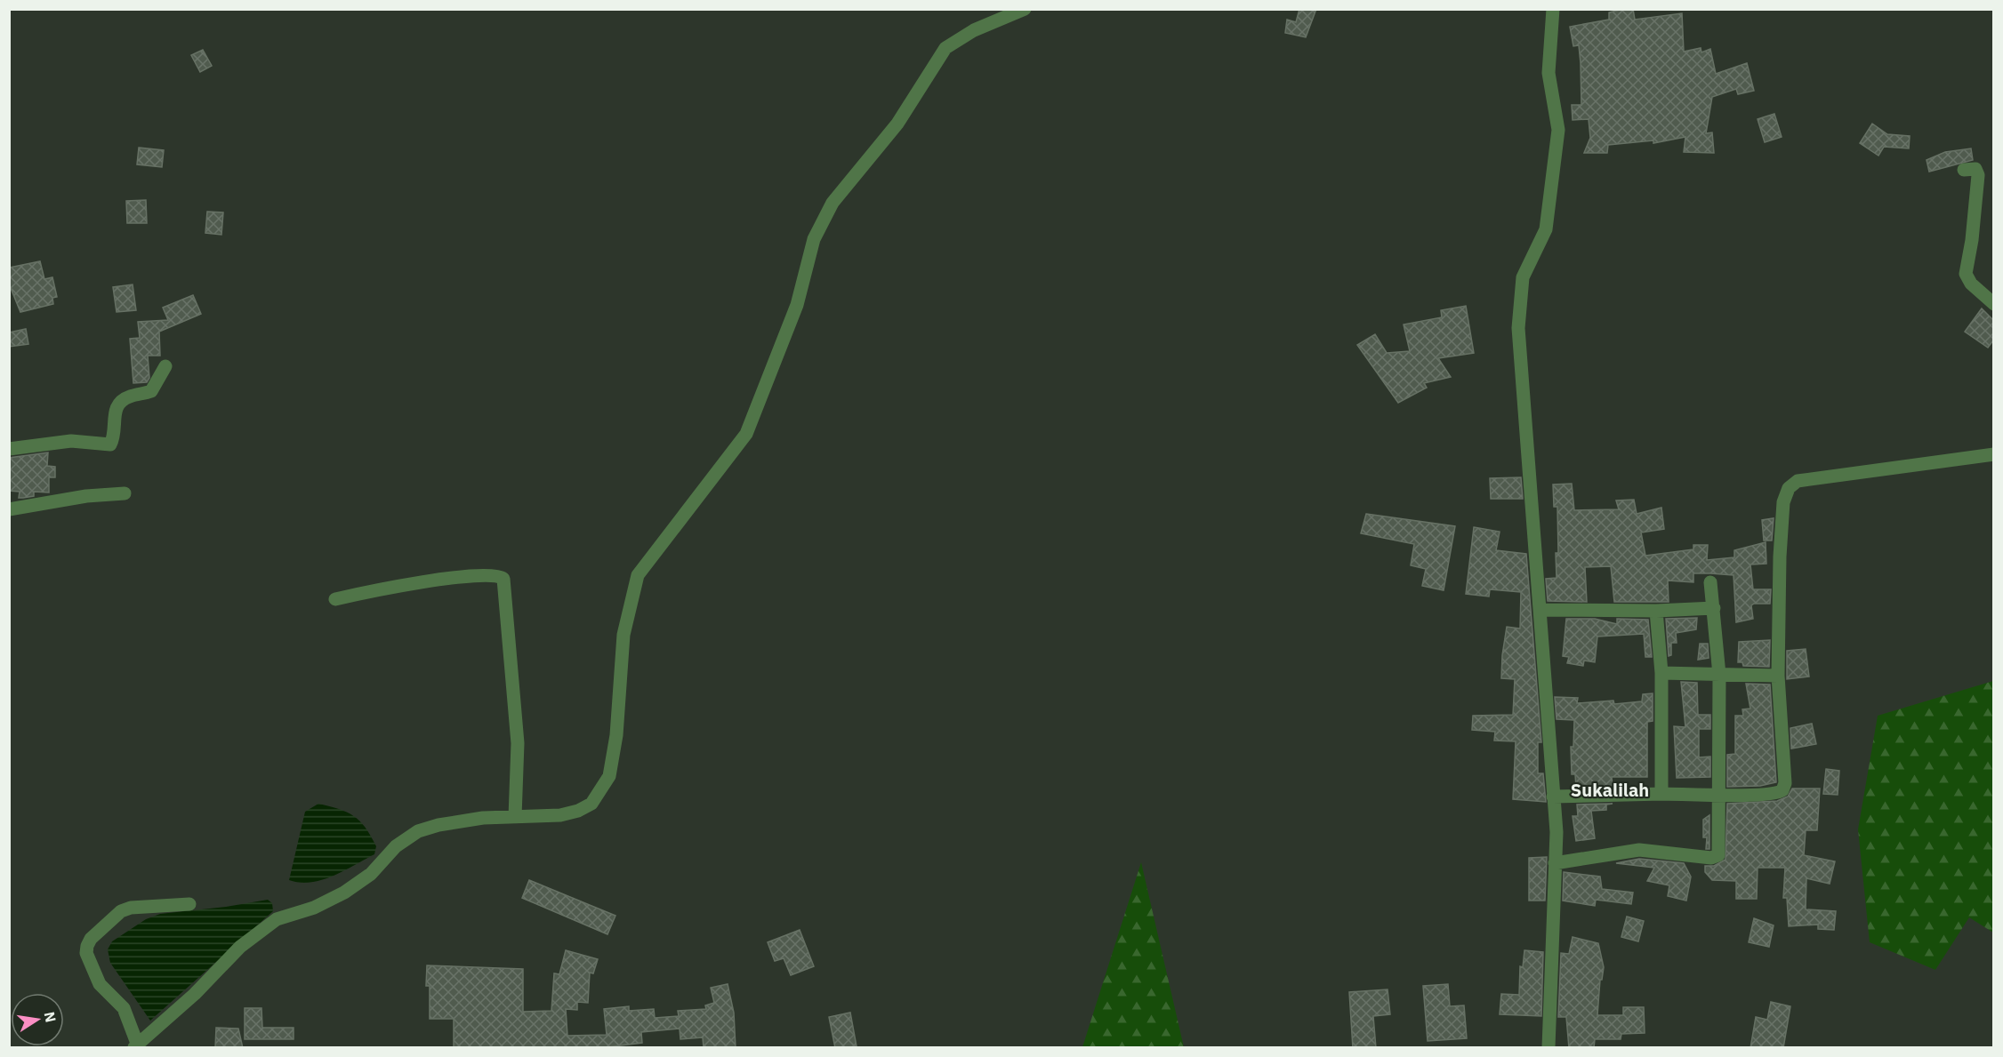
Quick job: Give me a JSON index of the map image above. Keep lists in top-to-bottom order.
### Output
{
  "districts": ["Sukalilah"],
  "north": "right"
}
